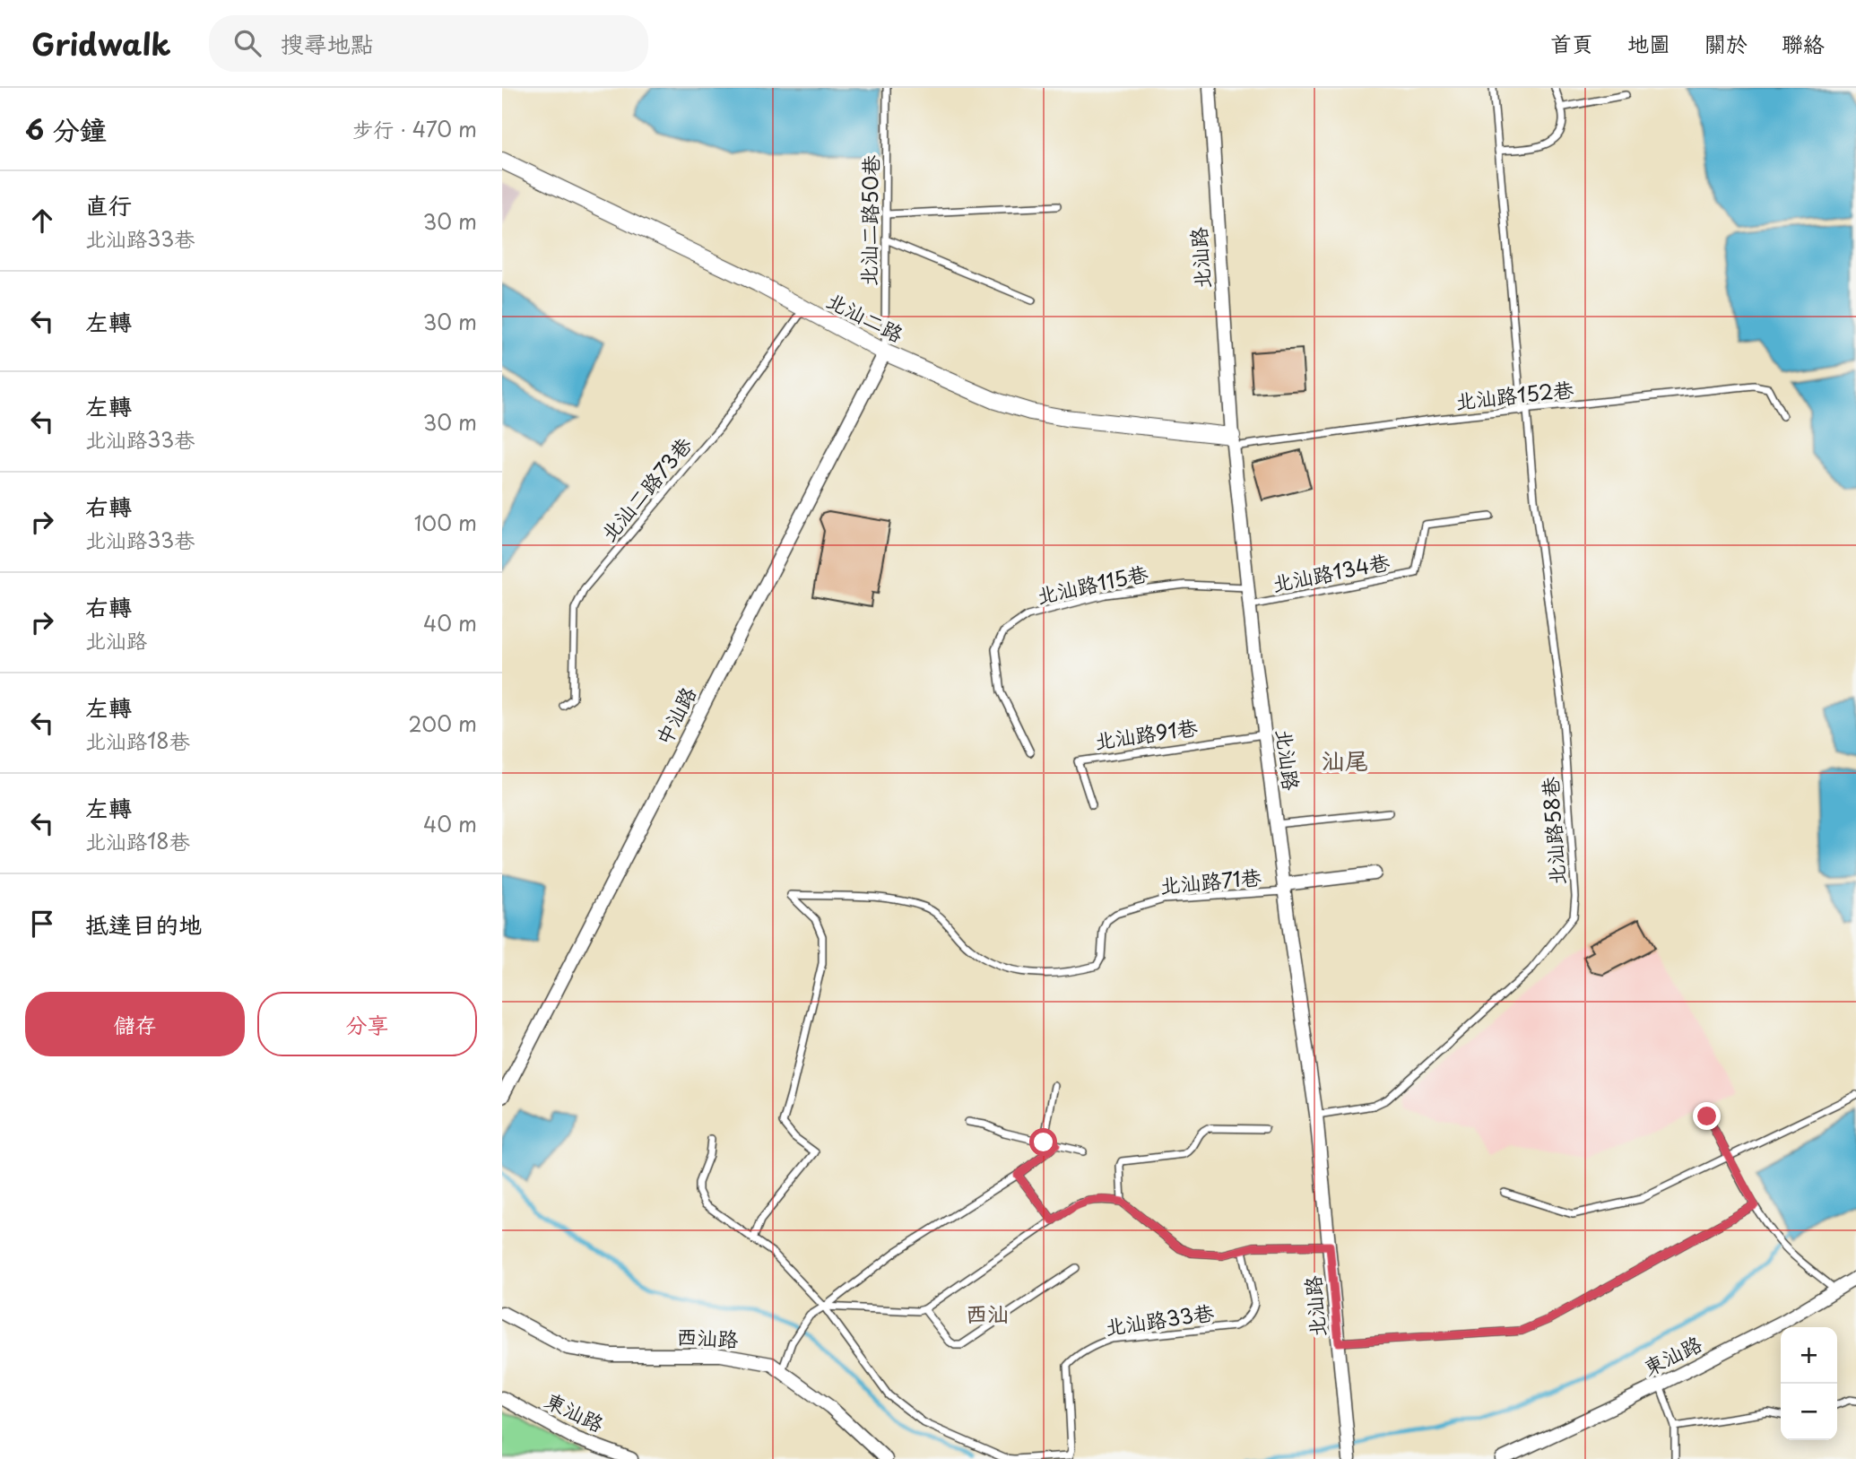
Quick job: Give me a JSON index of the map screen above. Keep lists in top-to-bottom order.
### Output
{
  "streets": {
    "street": [
      "北汕路",
      "北汕二路",
      "中汕路",
      "西汕路",
      "東汕路"
    ],
    "lane": [
      "北汕二路50巷",
      "北汕路152巷",
      "北汕二路73巷",
      "北汕路134巷",
      "北汕路115巷",
      "北汕路91巷",
      "北汕路58巷",
      "北汕路71巷",
      "北汕路33巷"
    ]
  },
  "crossings": [
    ["北汕二路50巷", "北汕二路"],
    ["北汕二路50巷", "中汕路"],
    ["北汕路", "北汕二路"],
    ["北汕路", "北汕路152巷"],
    ["北汕路", "北汕路134巷"],
    ["北汕路", "北汕路115巷"],
    ["北汕路", "北汕路91巷"],
    ["北汕路", "北汕路58巷"],
    ["北汕路", "北汕路71巷"],
    ["北汕二路", "北汕路152巷"],
    ["北汕二路", "北汕二路73巷"],
    ["北汕二路", "中汕路"],
    ["北汕路152巷", "北汕路58巷"],
    ["北汕路71巷", "北汕路33巷"]
  ],
  "districts": ["汕尾", "西汕"],
  "page": {
    "header": "Gridwalk",
    "search": "搜尋地點",
    "nav": [
      "首頁",
      "地圖",
      "關於",
      "聯絡"
    ],
    "heading": ["6 分鐘", "步行 · 470 m"],
    "list": [
      ["直行", "北汕路33巷", "30 m"],
      ["左轉", "30 m"],
      ["左轉", "北汕路33巷", "30 m"],
      ["右轉", "北汕路33巷", "100 m"],
      ["右轉", "北汕路", "40 m"],
      ["左轉", "北汕路18巷", "200 m"],
      ["左轉", "北汕路18巷", "40 m"],
      "抵達目的地"
    ],
    "buttons": ["儲存", "分享"],
    "map_buttons": ["+", "−"]
  }
}
